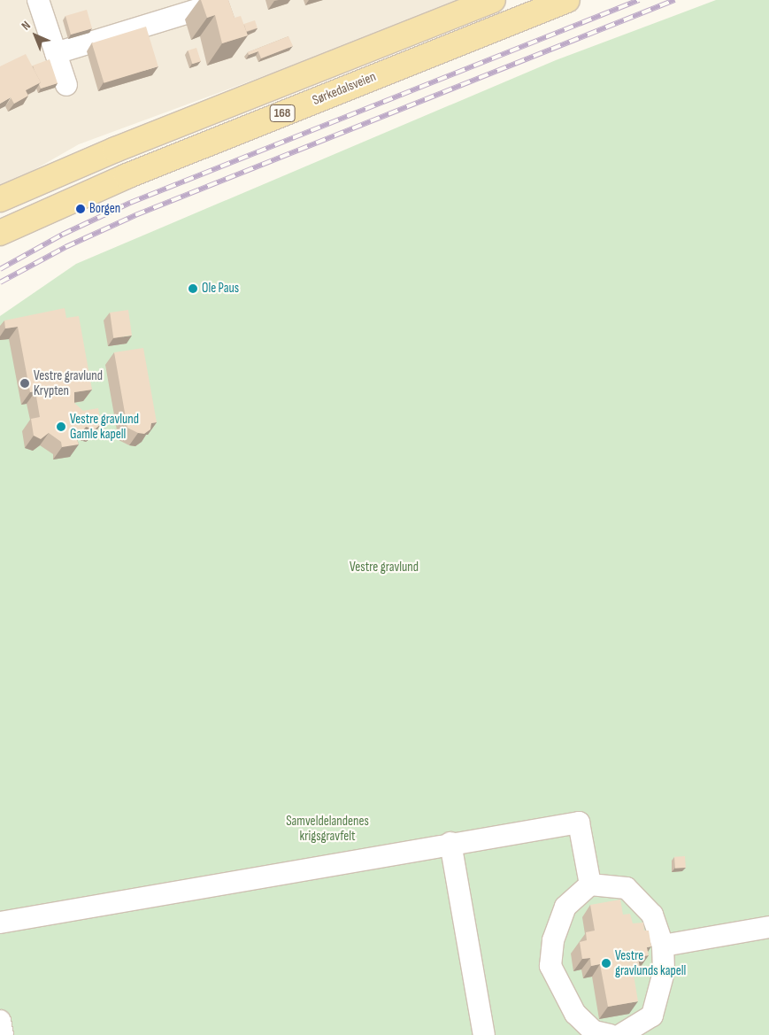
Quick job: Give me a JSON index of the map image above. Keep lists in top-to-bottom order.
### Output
{
  "streets": {
    "main road": ["Sørkedalsveien", "168"]
  },
  "parks": ["Vestre gravlund", "Samveldelandenes krigsgravfelt"],
  "places": [
    "Borgen",
    "Ole Paus",
    "Vestre gravlund Krypten",
    "Vestre gravlund Gamle kapell",
    "Vestre gravlunds kapell"
  ],
  "north": "top left"
}
